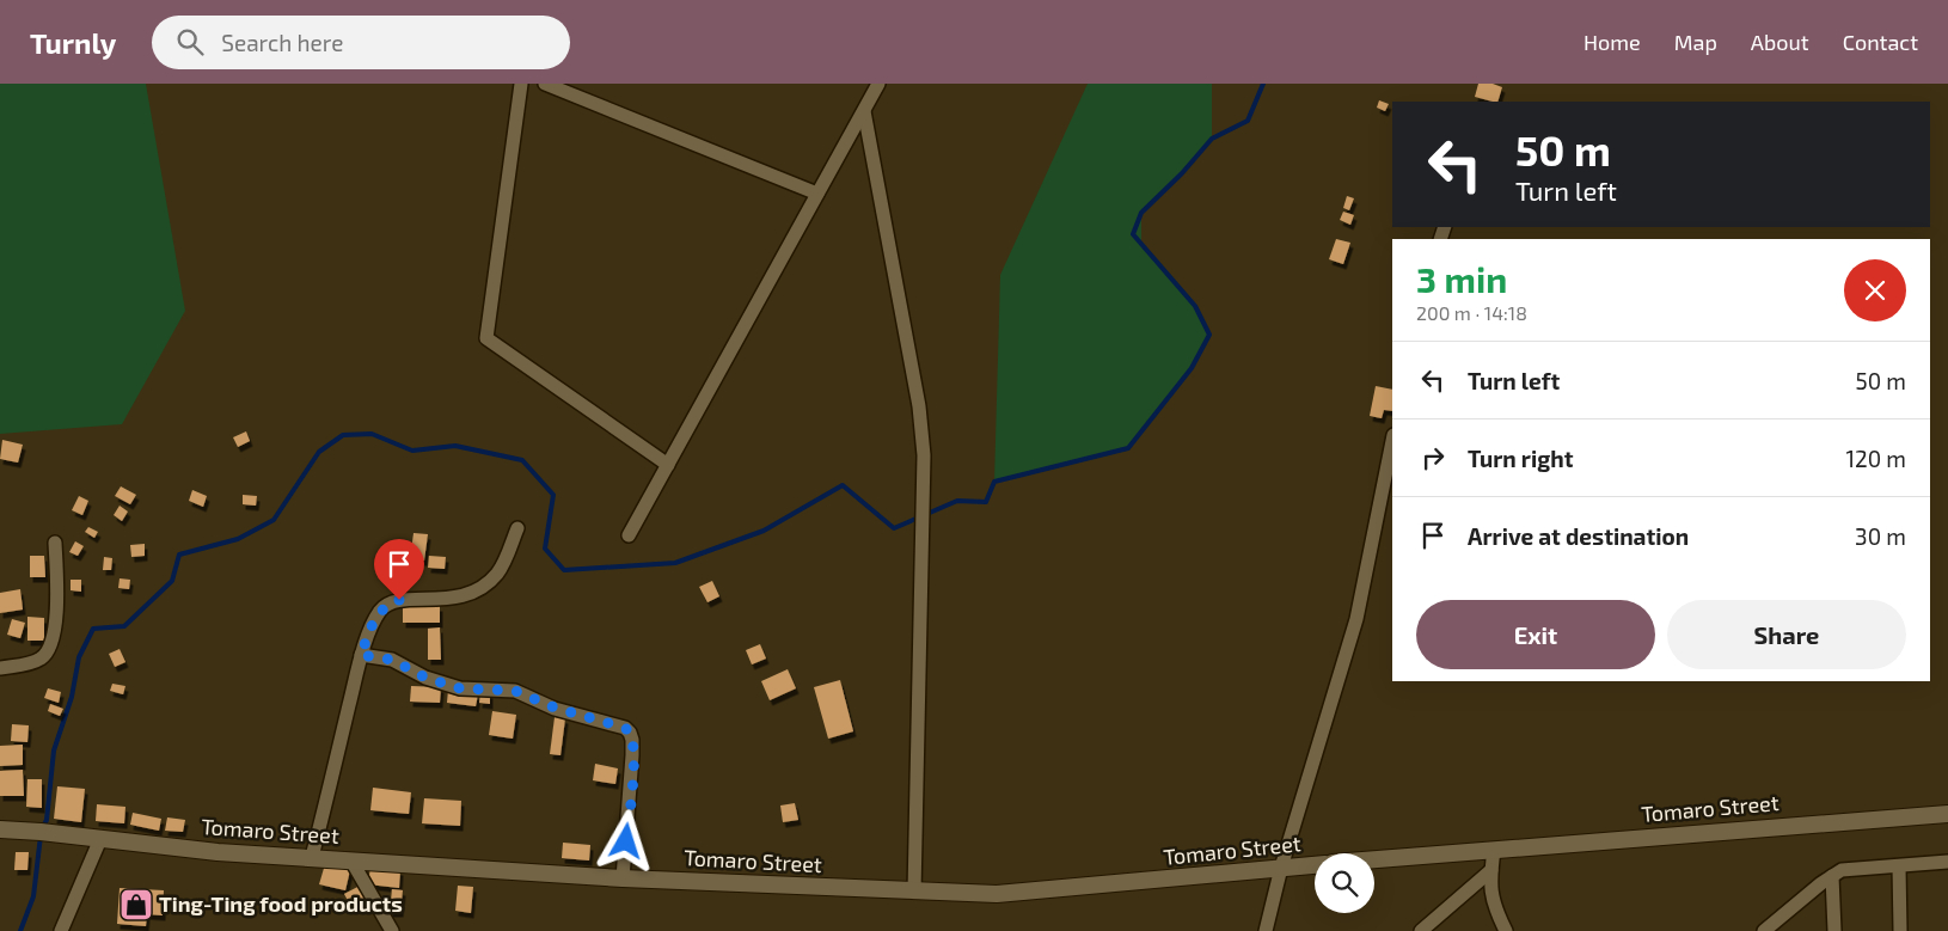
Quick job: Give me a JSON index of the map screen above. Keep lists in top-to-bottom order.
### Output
{
  "streets": {
    "street": ["Tomaro Street"]
  },
  "places": {
    "shop": ["Ting-Ting food products"]
  },
  "page": {
    "header": "Turnly",
    "search": "Search here",
    "nav": [
      "Home",
      "Map",
      "About",
      "Contact"
    ],
    "turn": ["50 m", "Turn left"],
    "heading": ["3 min", "200 m · 14:18"],
    "list": [
      {
        "name": "Turn left",
        "value": "50 m"
      },
      {
        "name": "Turn right",
        "value": "120 m"
      },
      {
        "name": "Arrive at destination",
        "value": "30 m"
      }
    ],
    "buttons": ["Exit", "Share"]
  }
}
